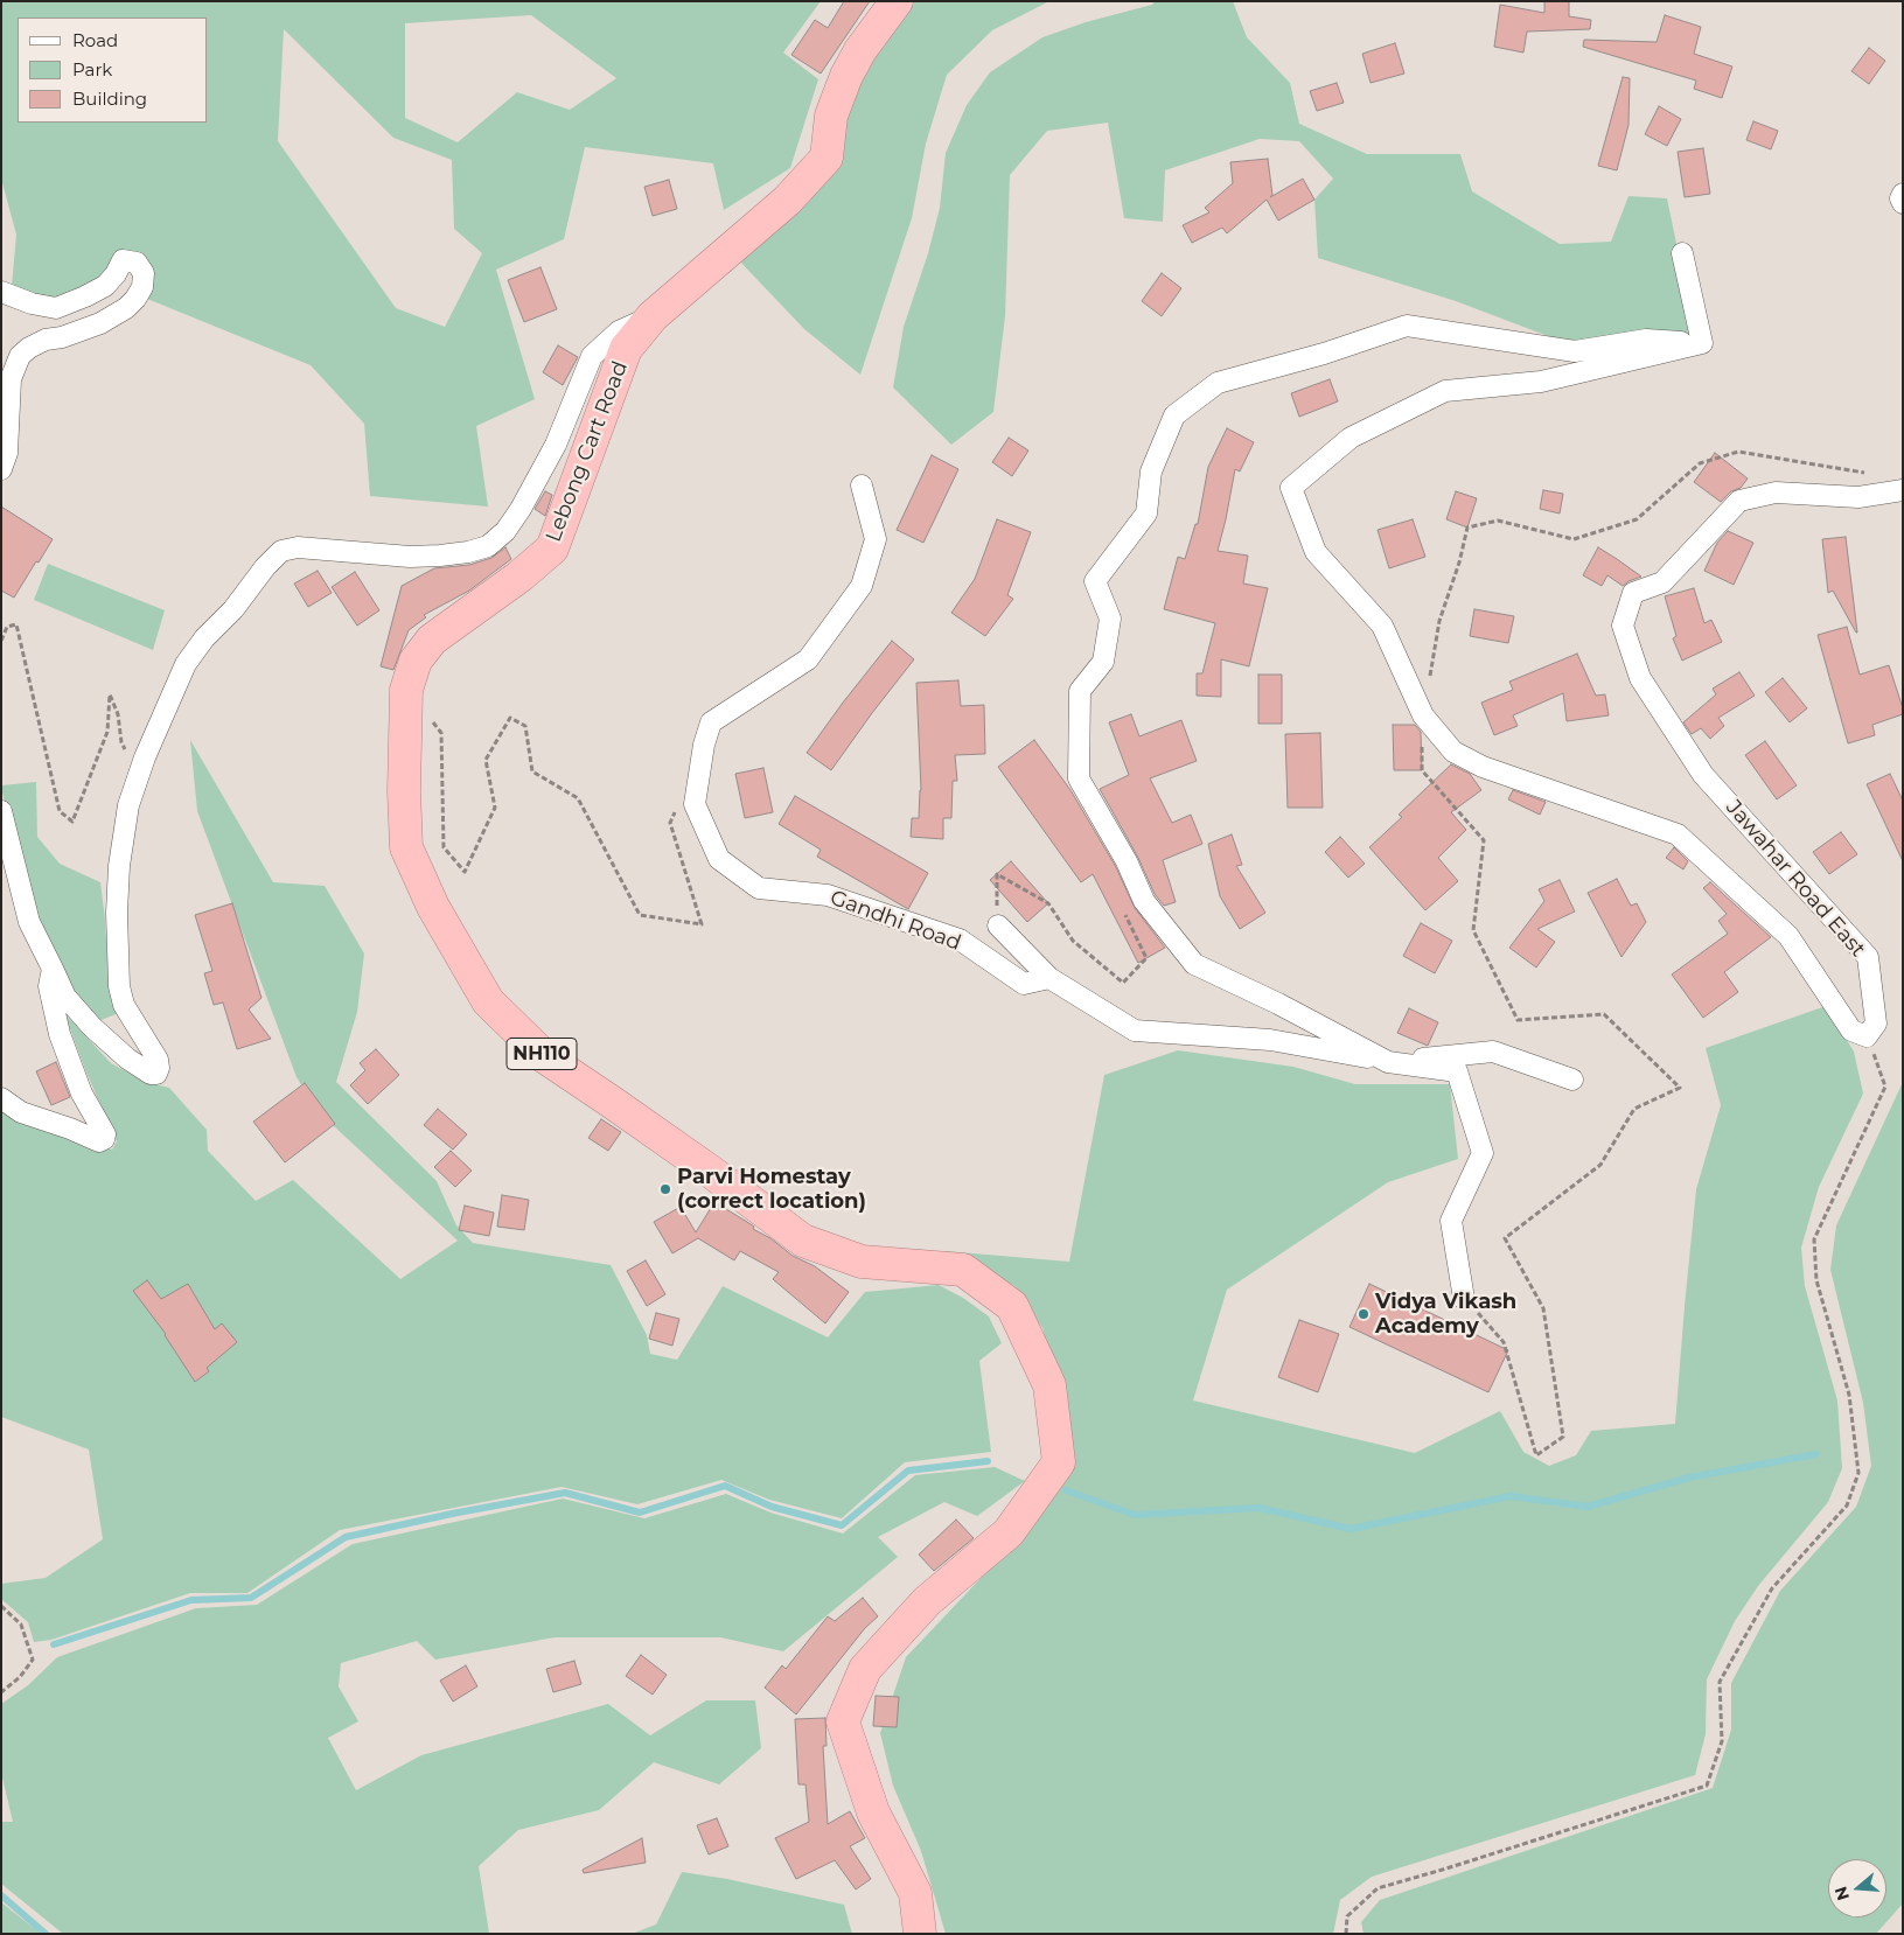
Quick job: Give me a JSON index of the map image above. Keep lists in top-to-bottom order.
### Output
{
  "streets": {
    "highway": ["Lebong Cart Road", "NH110"],
    "street": ["Jawahar Road East", "Gandhi Road"]
  },
  "places": ["Parvi Homestay (correct location)", "Vidya Vikash Academy"],
  "legend": ["Road", "Park", "Building"],
  "north": "left"
}
